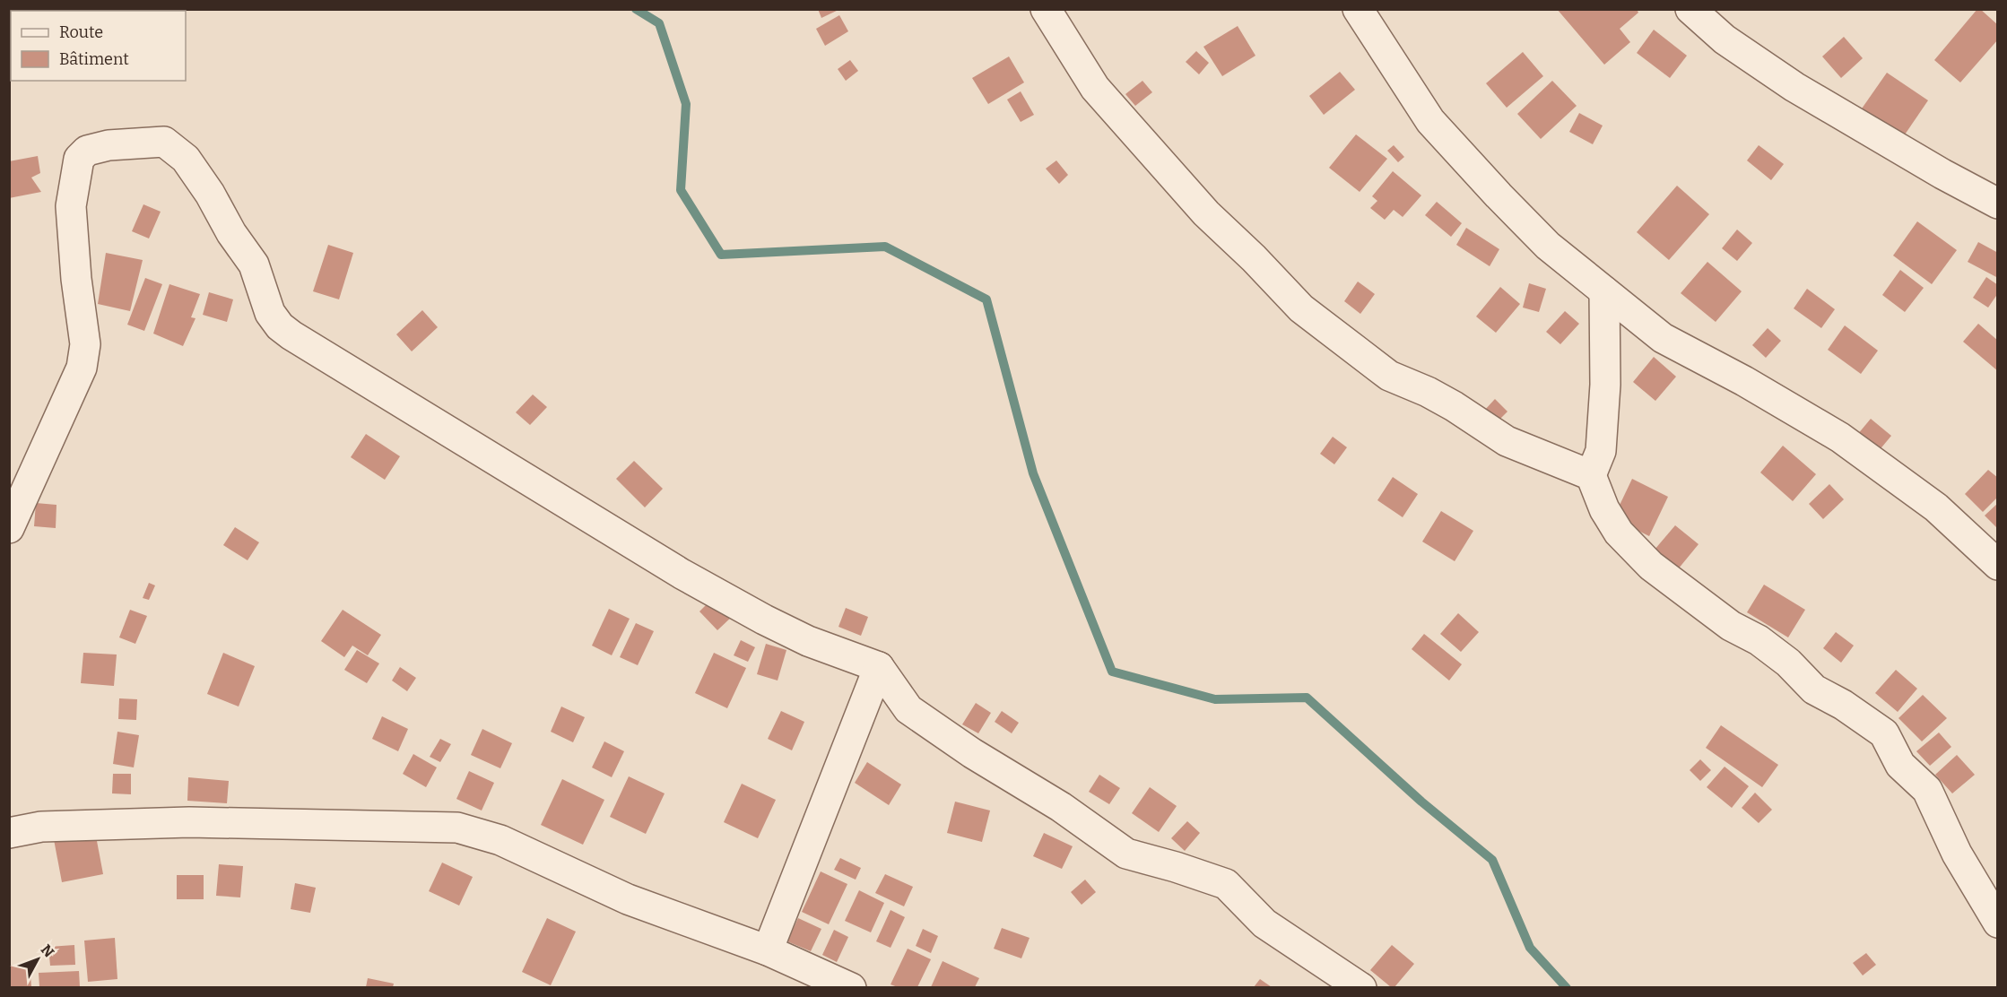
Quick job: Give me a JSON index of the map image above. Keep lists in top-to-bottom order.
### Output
{
  "legend": ["Route", "Bâtiment"],
  "north": "top right"
}
